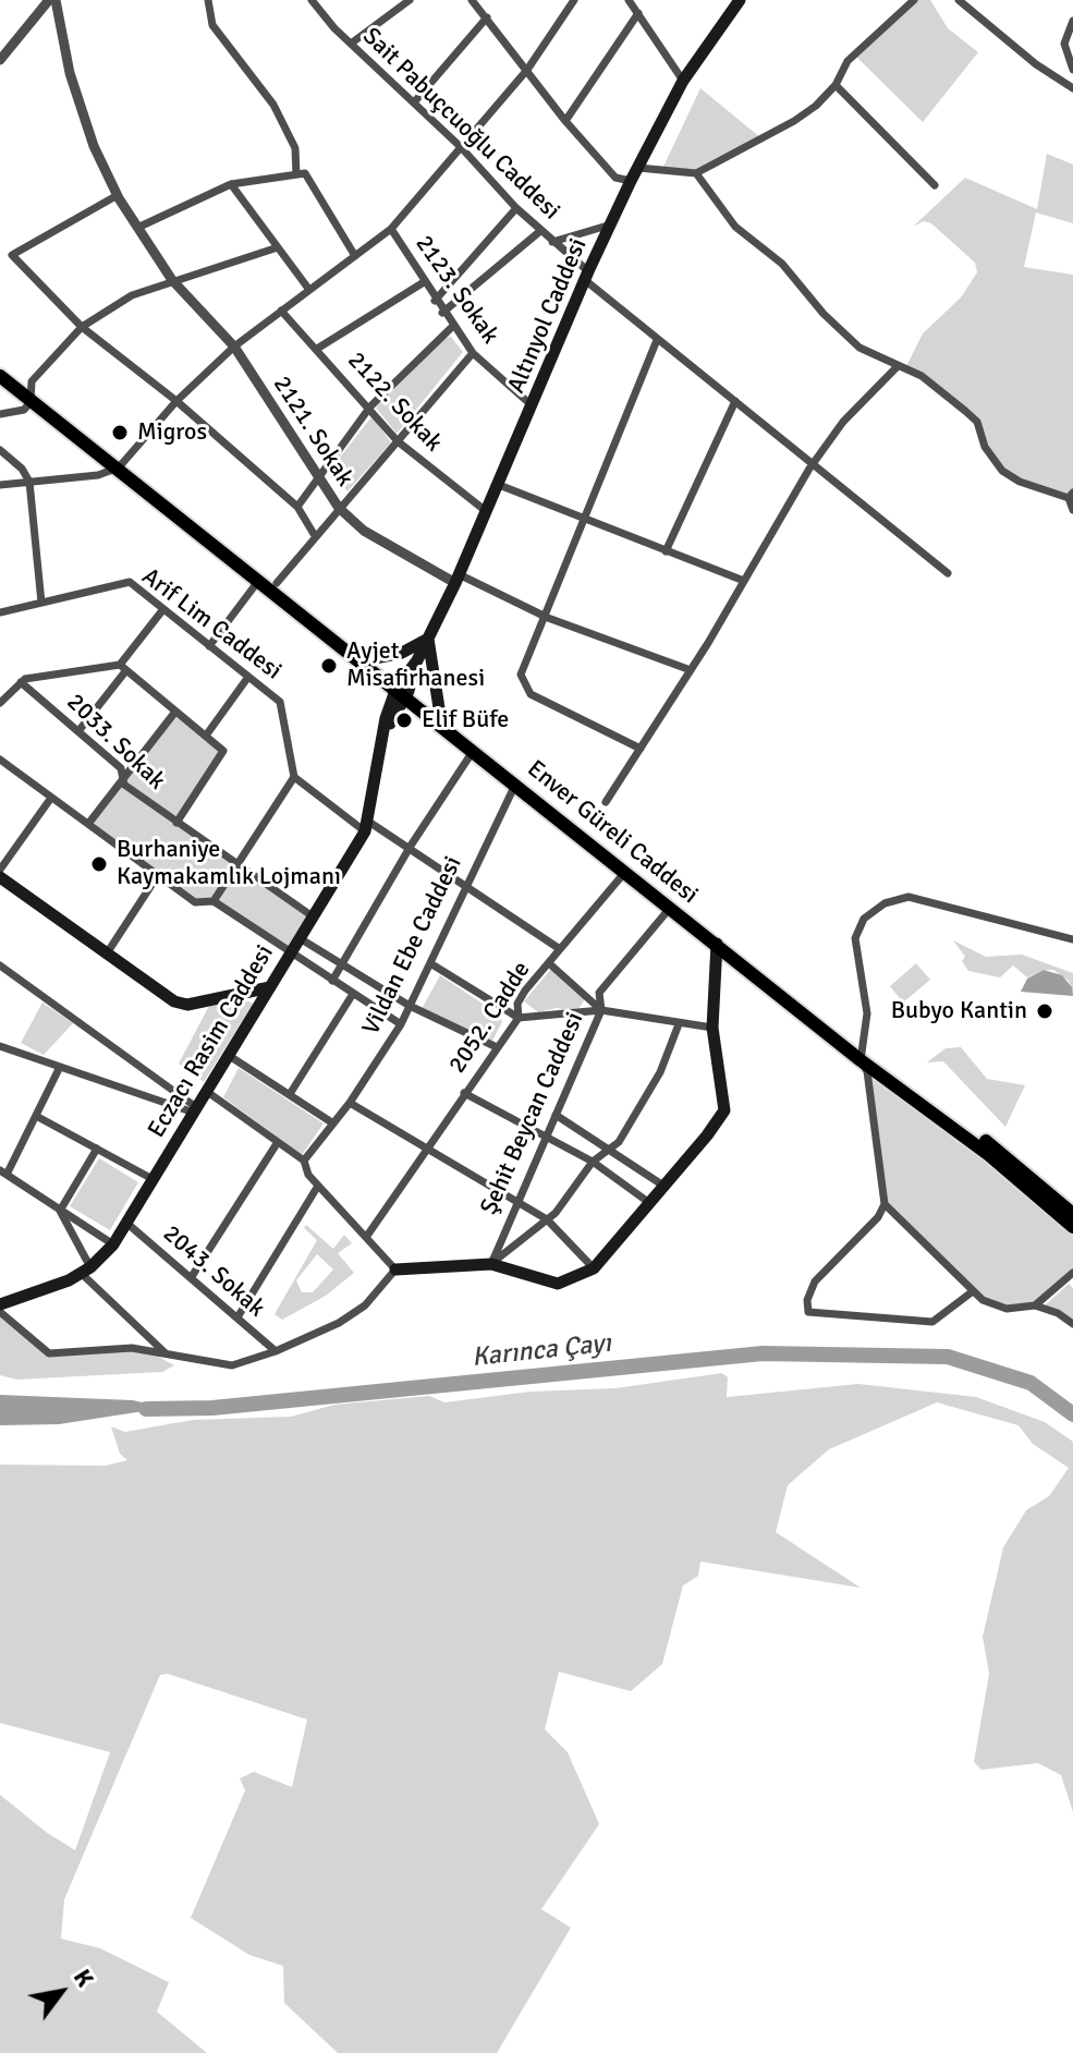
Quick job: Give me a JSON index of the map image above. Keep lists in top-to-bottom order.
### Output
{
  "streets": {
    "main road": ["Altınyol Caddesi", "Enver Güreli Caddesi", "Eczacı Rasim Caddesi"],
    "street": [
      "Sait Pabuçcuoğlu Caddesi",
      "2123. Sokak",
      "2122. Sokak",
      "2121. Sokak",
      "Arif Lim Caddesi",
      "2033. Sokak",
      "Vildan Ebe Caddesi",
      "2052. Cadde",
      "Şehit Beycan Caddesi",
      "2043. Sokak"
    ]
  },
  "crossings": [
    ["Sait Pabuçcuoğlu Caddesi", "Altınyol Caddesi"],
    ["2123. Sokak", "Altınyol Caddesi"],
    ["Altınyol Caddesi", "2122. Sokak"],
    ["Altınyol Caddesi", "2121. Sokak"],
    ["Altınyol Caddesi", "Enver Güreli Caddesi"],
    ["Altınyol Caddesi", "Eczacı Rasim Caddesi"],
    ["2033. Sokak", "Eczacı Rasim Caddesi"],
    ["Enver Güreli Caddesi", "Vildan Ebe Caddesi"],
    ["Enver Güreli Caddesi", "2052. Cadde"],
    ["Enver Güreli Caddesi", "Eczacı Rasim Caddesi"],
    ["Enver Güreli Caddesi", "Şehit Beycan Caddesi"],
    ["Eczacı Rasim Caddesi", "2043. Sokak"]
  ],
  "water": ["Karınca Çayı"],
  "places": [
    "Migros",
    "Ayjet Misafirhanesi",
    "Elif Büfe",
    "Burhaniye Kaymakamlık Lojmanı",
    "Bubyo Kantin"
  ],
  "north": "top right"
}
